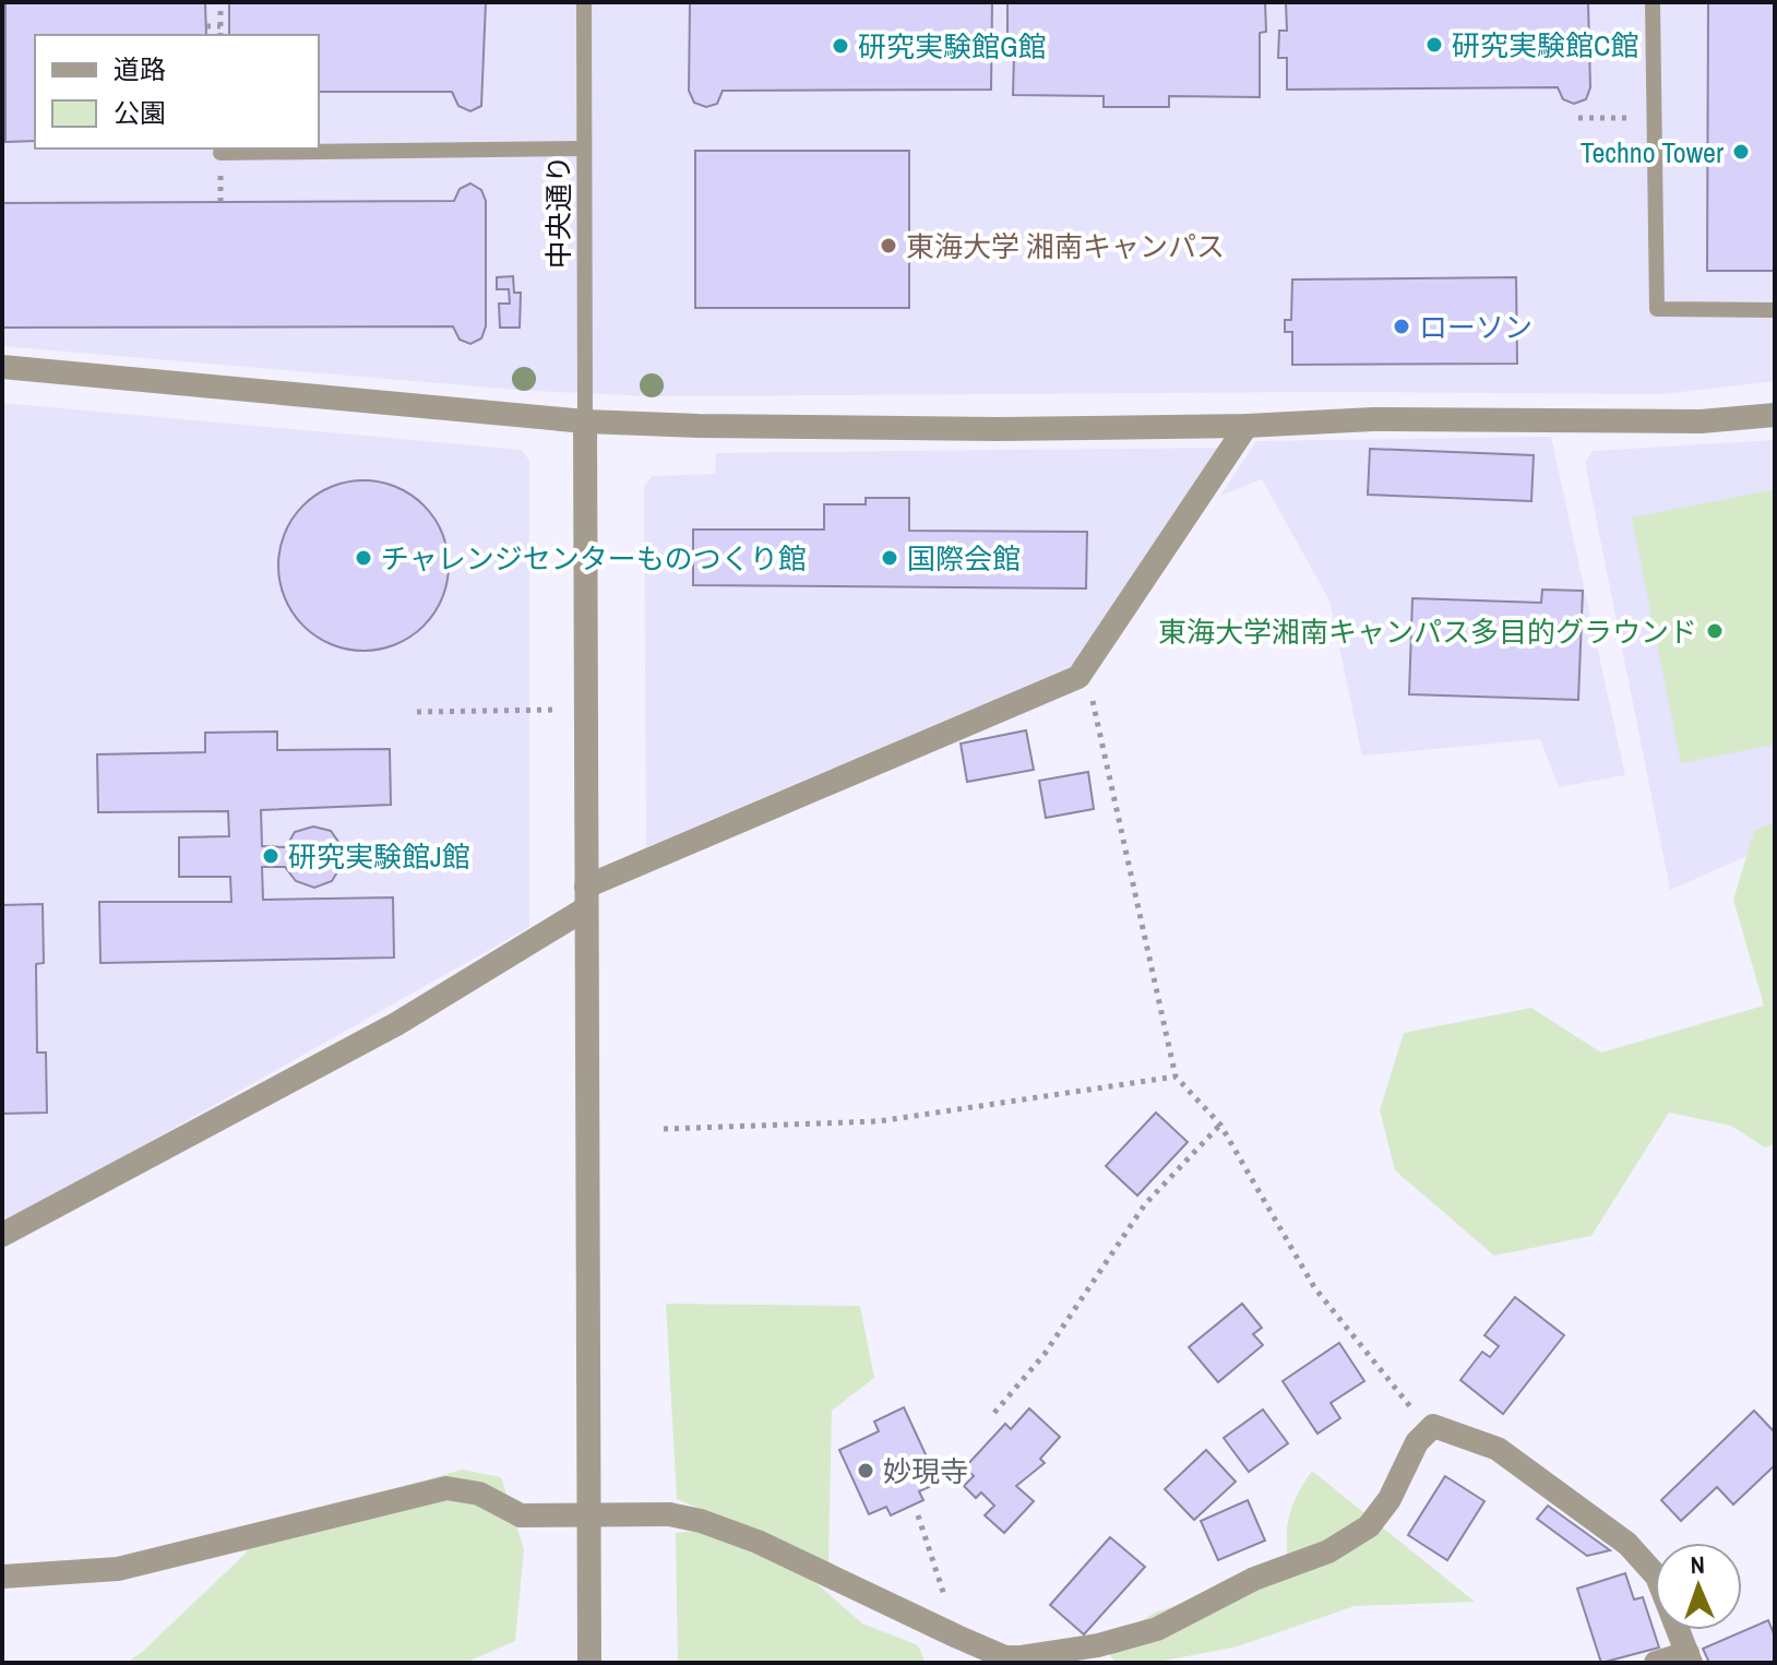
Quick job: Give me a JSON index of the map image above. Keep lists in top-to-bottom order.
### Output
{
  "streets": {
    "lane": ["中央通り"]
  },
  "places": [
    "研究実験館C館",
    "研究実験館G館",
    "Techno Tower",
    "東海大学 湘南キャンパス",
    "ローソン",
    "チャレンジセンターものつくり館",
    "国際会館",
    "東海大学湘南キャンパス多目的グラウンド",
    "研究実験館J館",
    "妙現寺"
  ],
  "legend": ["道路", "公園"],
  "north": "top"
}
